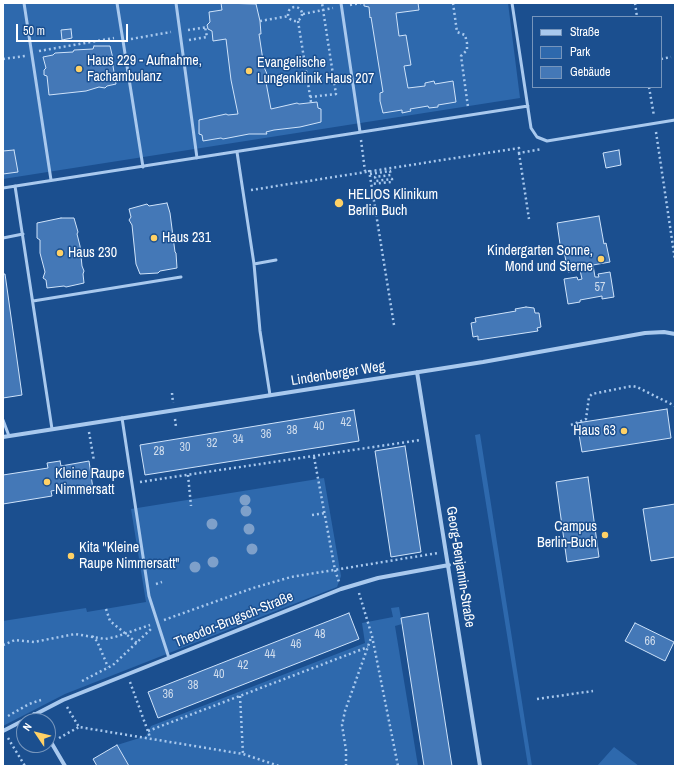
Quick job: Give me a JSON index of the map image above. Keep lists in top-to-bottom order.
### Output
{
  "streets": {
    "street": ["Lindenberger Weg", "Georg-Benjamin-Straße", "Theodor-Brugsch-Straße"]
  },
  "crossings": [
    ["Lindenberger Weg", "Georg-Benjamin-Straße"],
    ["Georg-Benjamin-Straße", "Theodor-Brugsch-Straße"]
  ],
  "places": [
    "Haus 229 - Aufnahme, Fachambulanz",
    "Evangelische Lungenklinik Haus 207",
    "HELIOS Klinikum Berlin Buch",
    "Haus 231",
    "Haus 230",
    "Kindergarten Sonne, Mond und Sterne",
    "Haus 63",
    "Kleine Raupe Nimmersatt",
    "Campus Berlin-Buch",
    "Kita \"Kleine Raupe Nimmersatt\""
  ],
  "house_numbers": [
    "57",
    "42",
    "40",
    "38",
    "36",
    "34",
    "32",
    "30",
    "28",
    "48",
    "66",
    "46",
    "44",
    "42",
    "40",
    "38",
    "36"
  ],
  "legend": ["Straße", "Park", "Gebäude"],
  "scale_bar": "50 m",
  "north": "top left"
}
